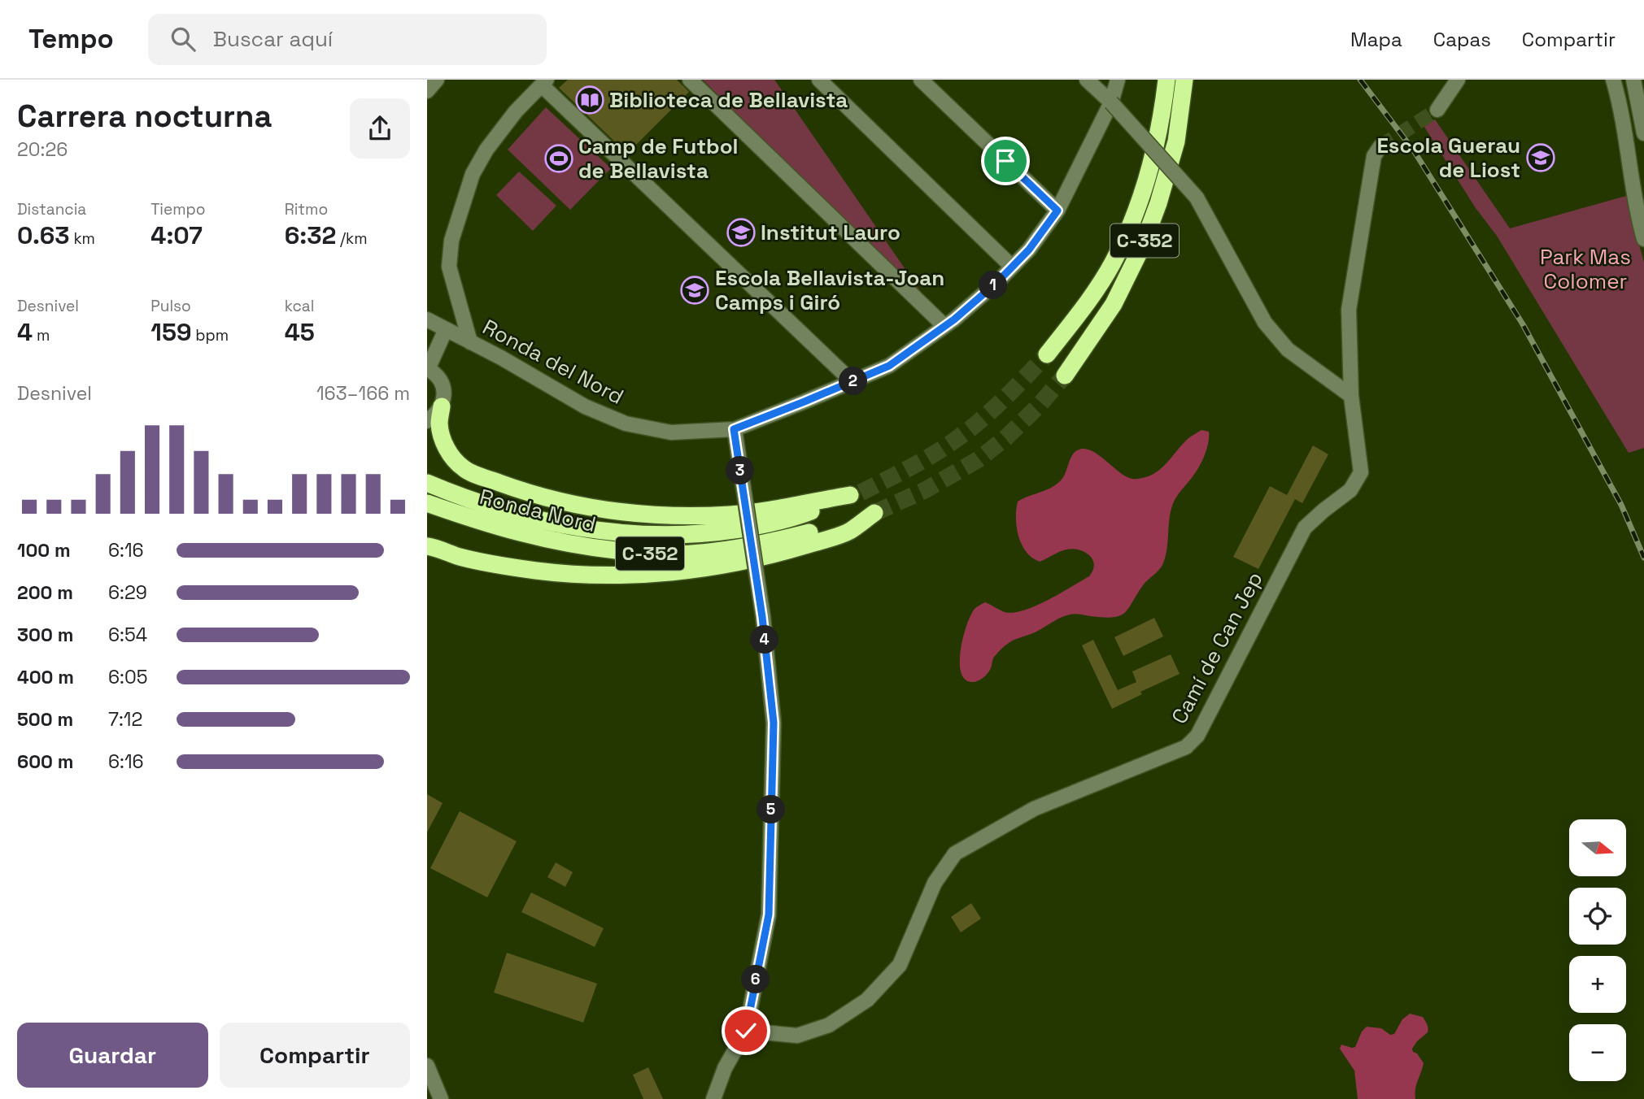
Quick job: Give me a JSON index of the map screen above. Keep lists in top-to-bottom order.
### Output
{
  "streets": {
    "highway": ["C-352", "Ronda Nord"],
    "street": ["Ronda del Nord", "Camí de Can Jep"]
  },
  "parks": ["Park Mas Colomer"],
  "places": {
    "library": ["Biblioteca de Bellavista"],
    "school or university": ["Escola Guerau de Liost", "Institut Lauro", "Escola Bellavista-Joan Camps i Giró"],
    "sports": ["Camp de Futbol de Bellavista"]
  },
  "north": "right",
  "page": {
    "header": "Tempo",
    "search": "Buscar aquí",
    "nav": ["Mapa", "Capas", "Compartir"],
    "heading": ["Carrera nocturna", "20:26"],
    "stats": [
      ["Distancia", "0.63 km"],
      ["Tiempo", "4:07"],
      ["Ritmo", "6:32 /km"],
      ["Desnivel", "4 m"],
      ["Pulso", "159 bpm"],
      ["kcal", "45"]
    ],
    "pins": [
      "1",
      "2",
      "3",
      "4",
      "5",
      "6"
    ],
    "chart": ["Desnivel", "163–166 m"],
    "list": [
      {
        "name": "100 m",
        "note": "6:16"
      },
      {
        "name": "200 m",
        "note": "6:29"
      },
      {
        "name": "300 m",
        "note": "6:54"
      },
      {
        "name": "400 m",
        "note": "6:05"
      },
      {
        "name": "500 m",
        "note": "7:12"
      },
      {
        "name": "600 m",
        "note": "6:16"
      }
    ],
    "map_buttons": ["+", "−"],
    "buttons": ["Guardar", "Compartir"]
  }
}
